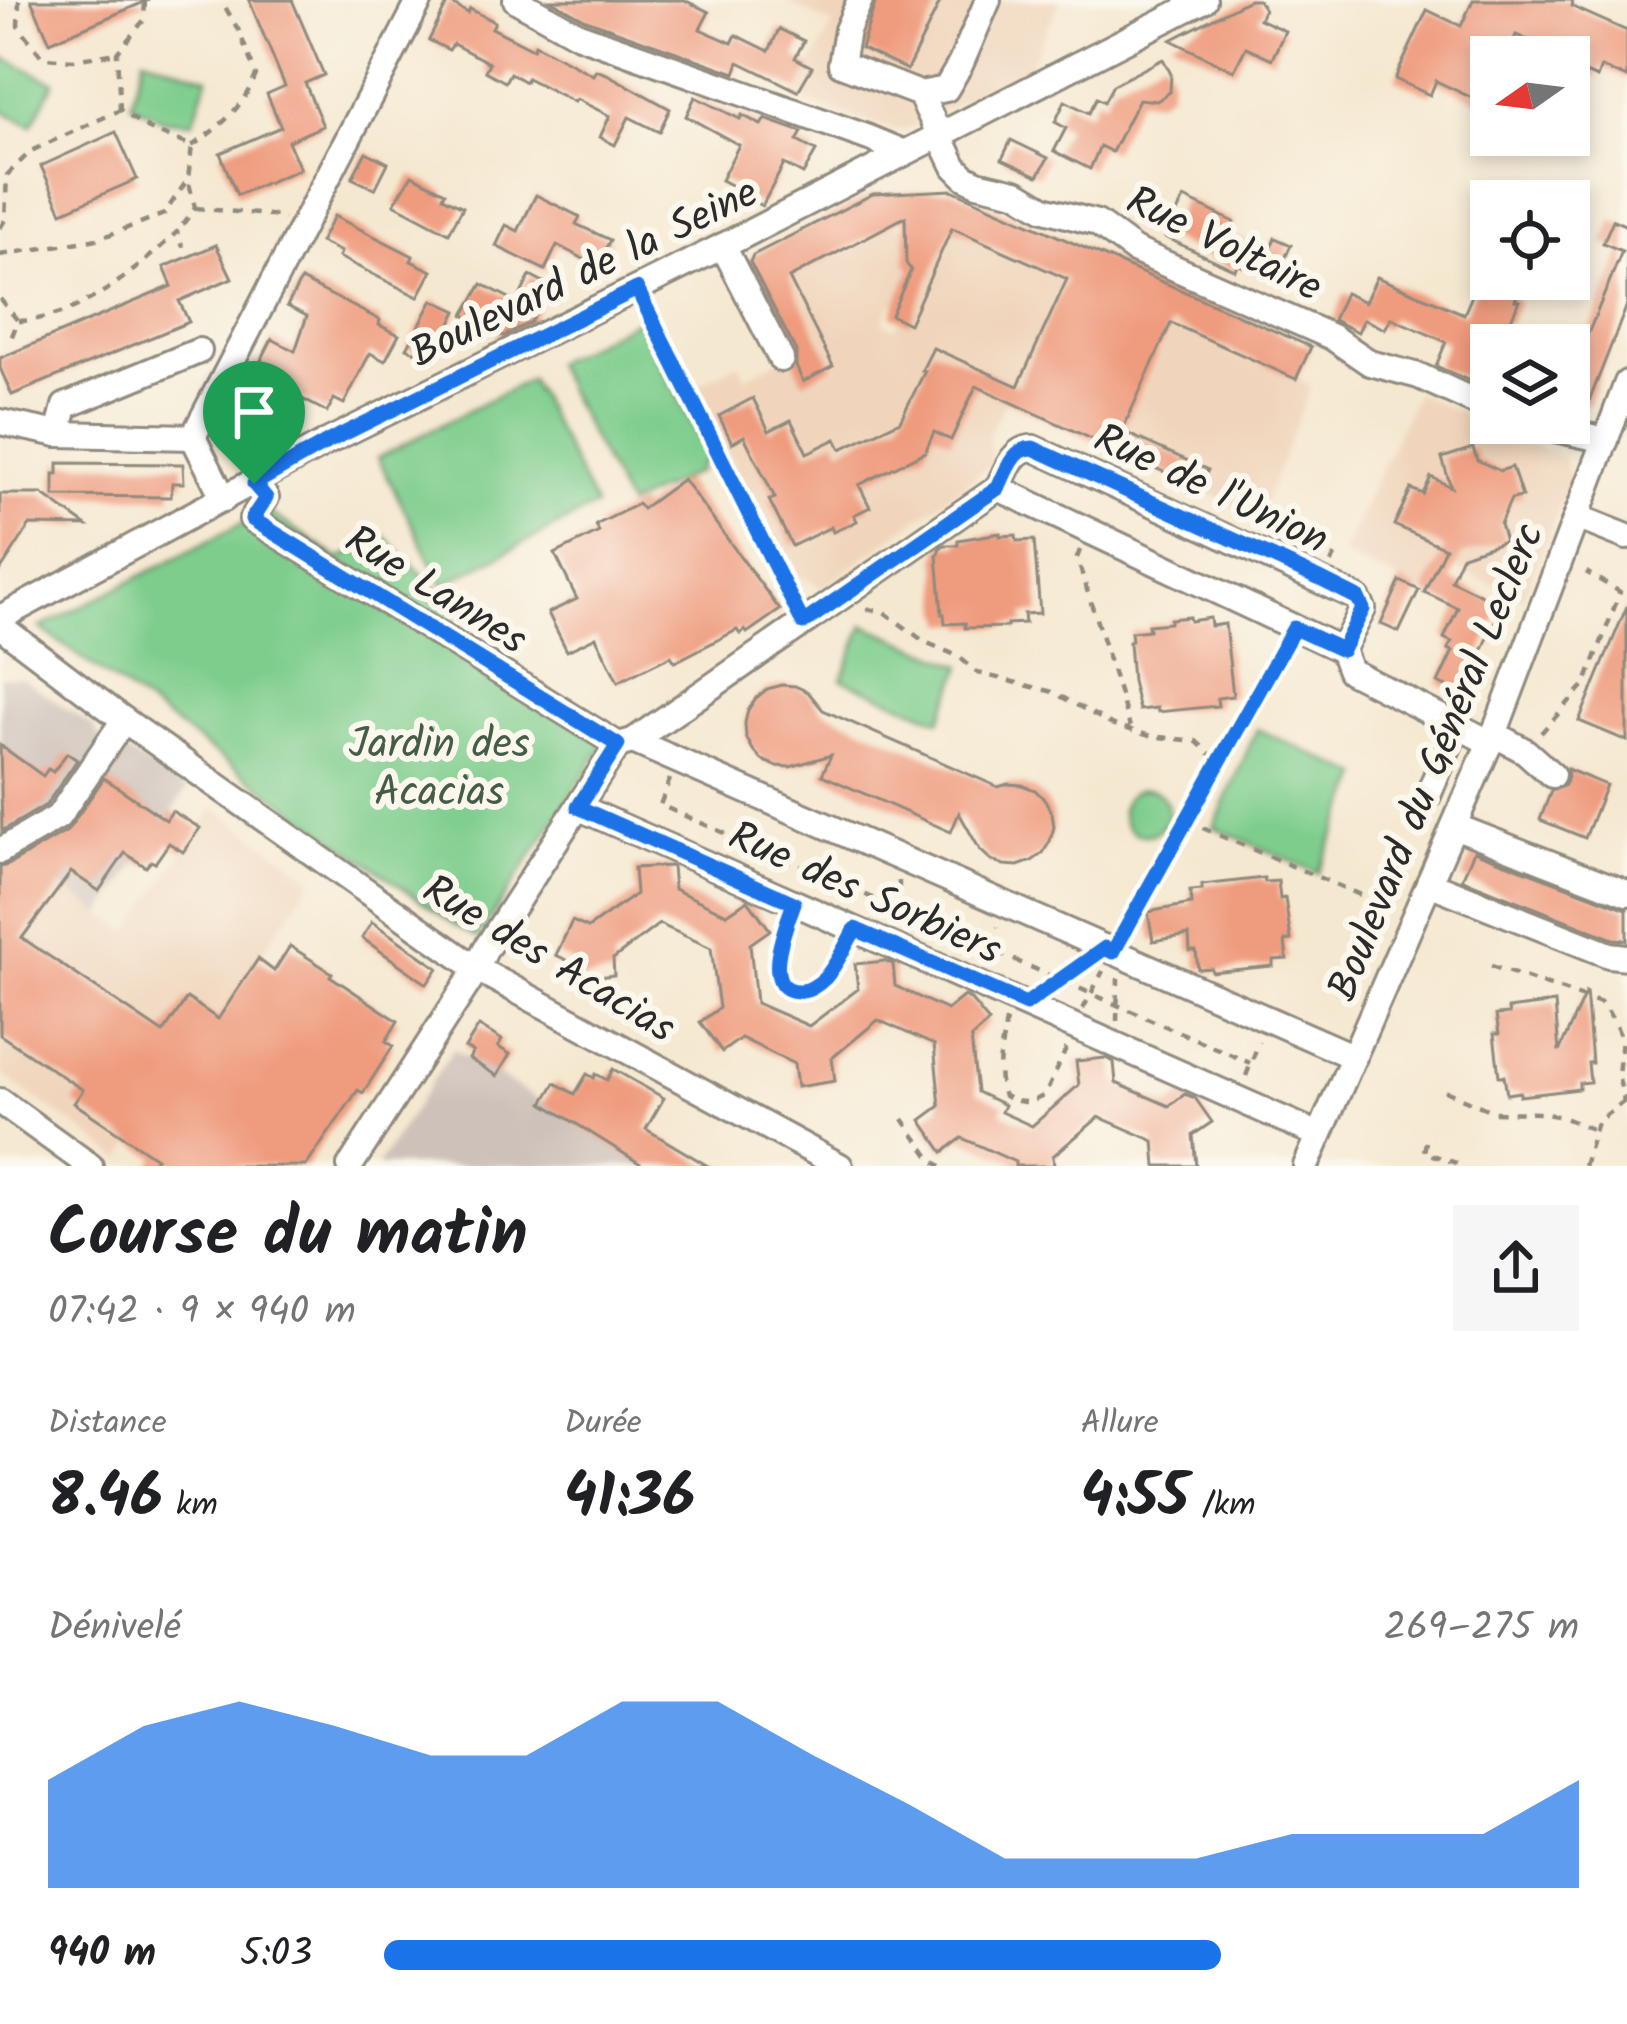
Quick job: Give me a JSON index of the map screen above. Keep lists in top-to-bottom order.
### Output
{
  "streets": {
    "street": [
      "Rue Voltaire",
      "Boulevard de la Seine",
      "Rue de l'Union",
      "Rue Lannes",
      "Boulevard du Général Leclerc",
      "Rue des Sorbiers",
      "Rue des Acacias"
    ]
  },
  "crossings": [
    ["Rue Voltaire", "Boulevard de la Seine"],
    ["Boulevard de la Seine", "Rue Lannes"],
    ["Boulevard de la Seine", "Rue des Acacias"],
    ["Rue de l'Union", "Rue Lannes"],
    ["Rue de l'Union", "Rue des Sorbiers"],
    ["Rue Lannes", "Rue des Sorbiers"],
    ["Boulevard du Général Leclerc", "Rue des Sorbiers"]
  ],
  "parks": ["Jardin des Acacias"],
  "north": "left",
  "page": {
    "heading": ["Course du matin", "07:42 · 9 × 940 m"],
    "stats": [
      ["Distance", "8.46 km"],
      ["Durée", "41:36"],
      ["Allure", "4:55 /km"]
    ],
    "chart": ["Dénivelé", "269–275 m"],
    "list": [
      {
        "name": "940 m",
        "note": "5:03"
      }
    ]
  }
}
